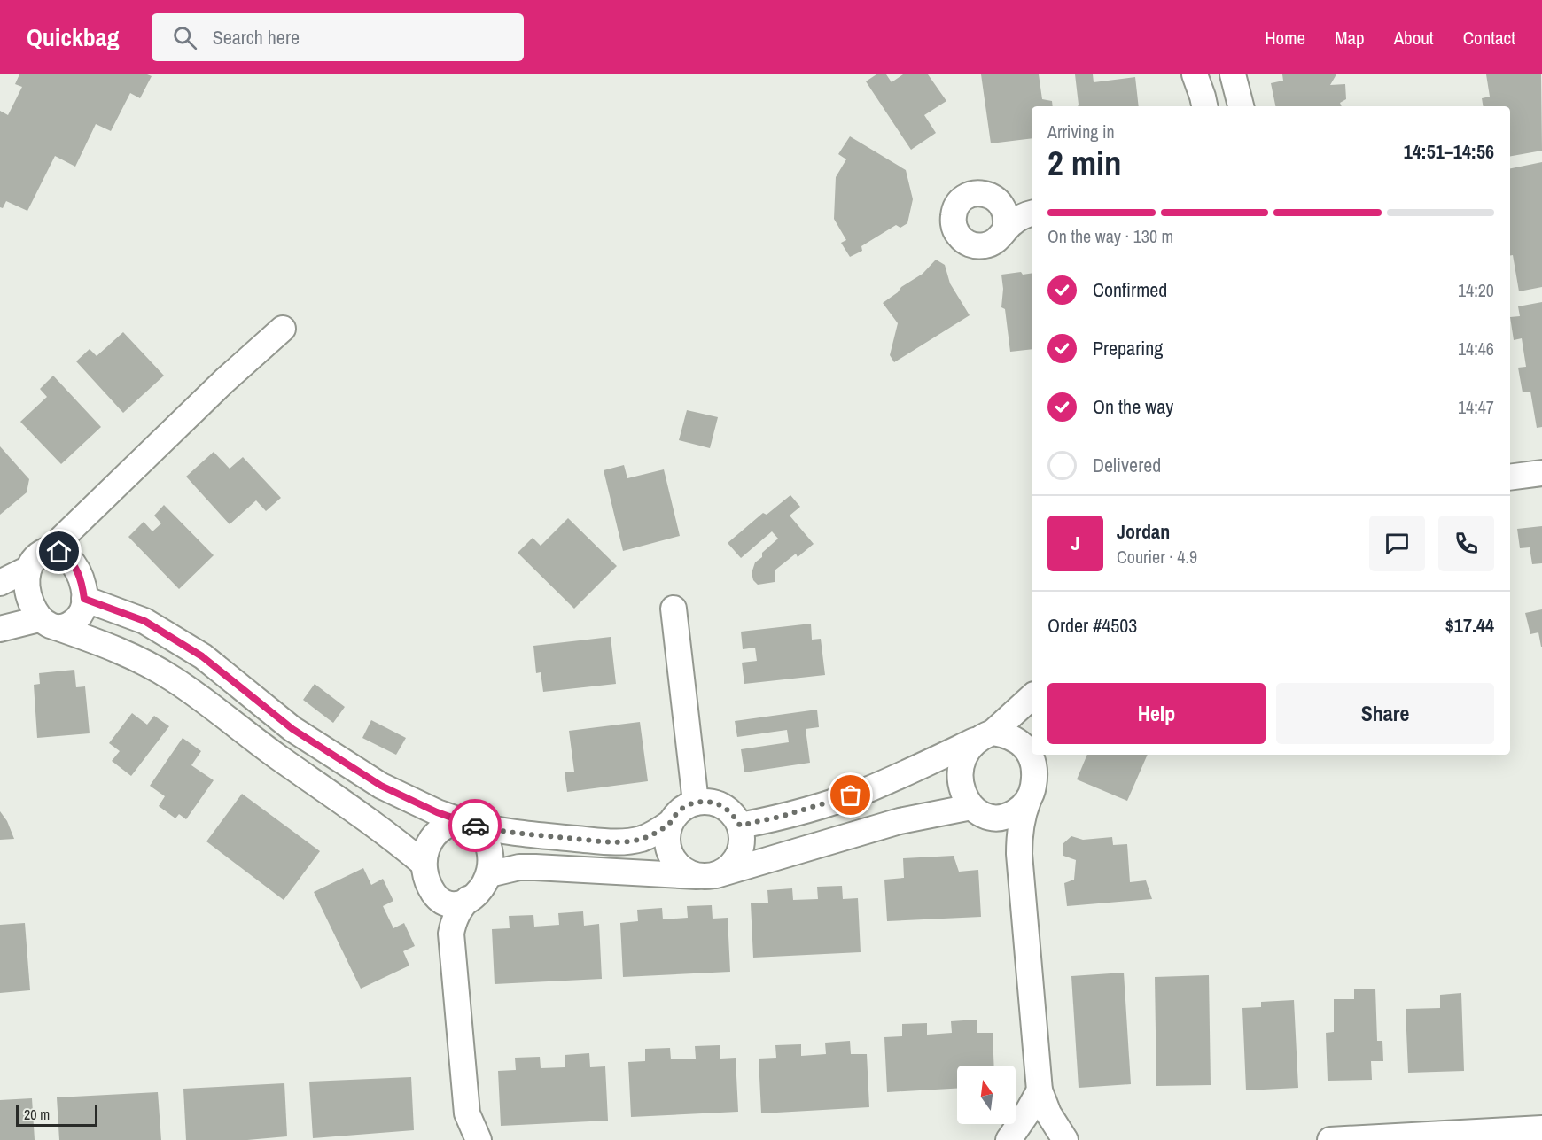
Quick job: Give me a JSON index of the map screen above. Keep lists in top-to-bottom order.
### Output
{
  "scale_bar": "20 m",
  "north": "top",
  "page": {
    "header": "Quickbag",
    "search": "Search here",
    "nav": [
      "Home",
      "Map",
      "About",
      "Contact"
    ],
    "heading": ["2 min", "Arriving in", "14:51–14:56"],
    "panel": [
      "Jordan",
      "Courier · 4.9",
      "Order #4503",
      "$17.44"
    ],
    "bar": "On the way · 130 m",
    "list": [
      ["Confirmed", "14:20"],
      ["Preparing", "14:46"],
      ["On the way", "14:47"],
      "Delivered"
    ],
    "round": "J",
    "buttons": ["Help", "Share"],
    "scale": "20 m"
  }
}
